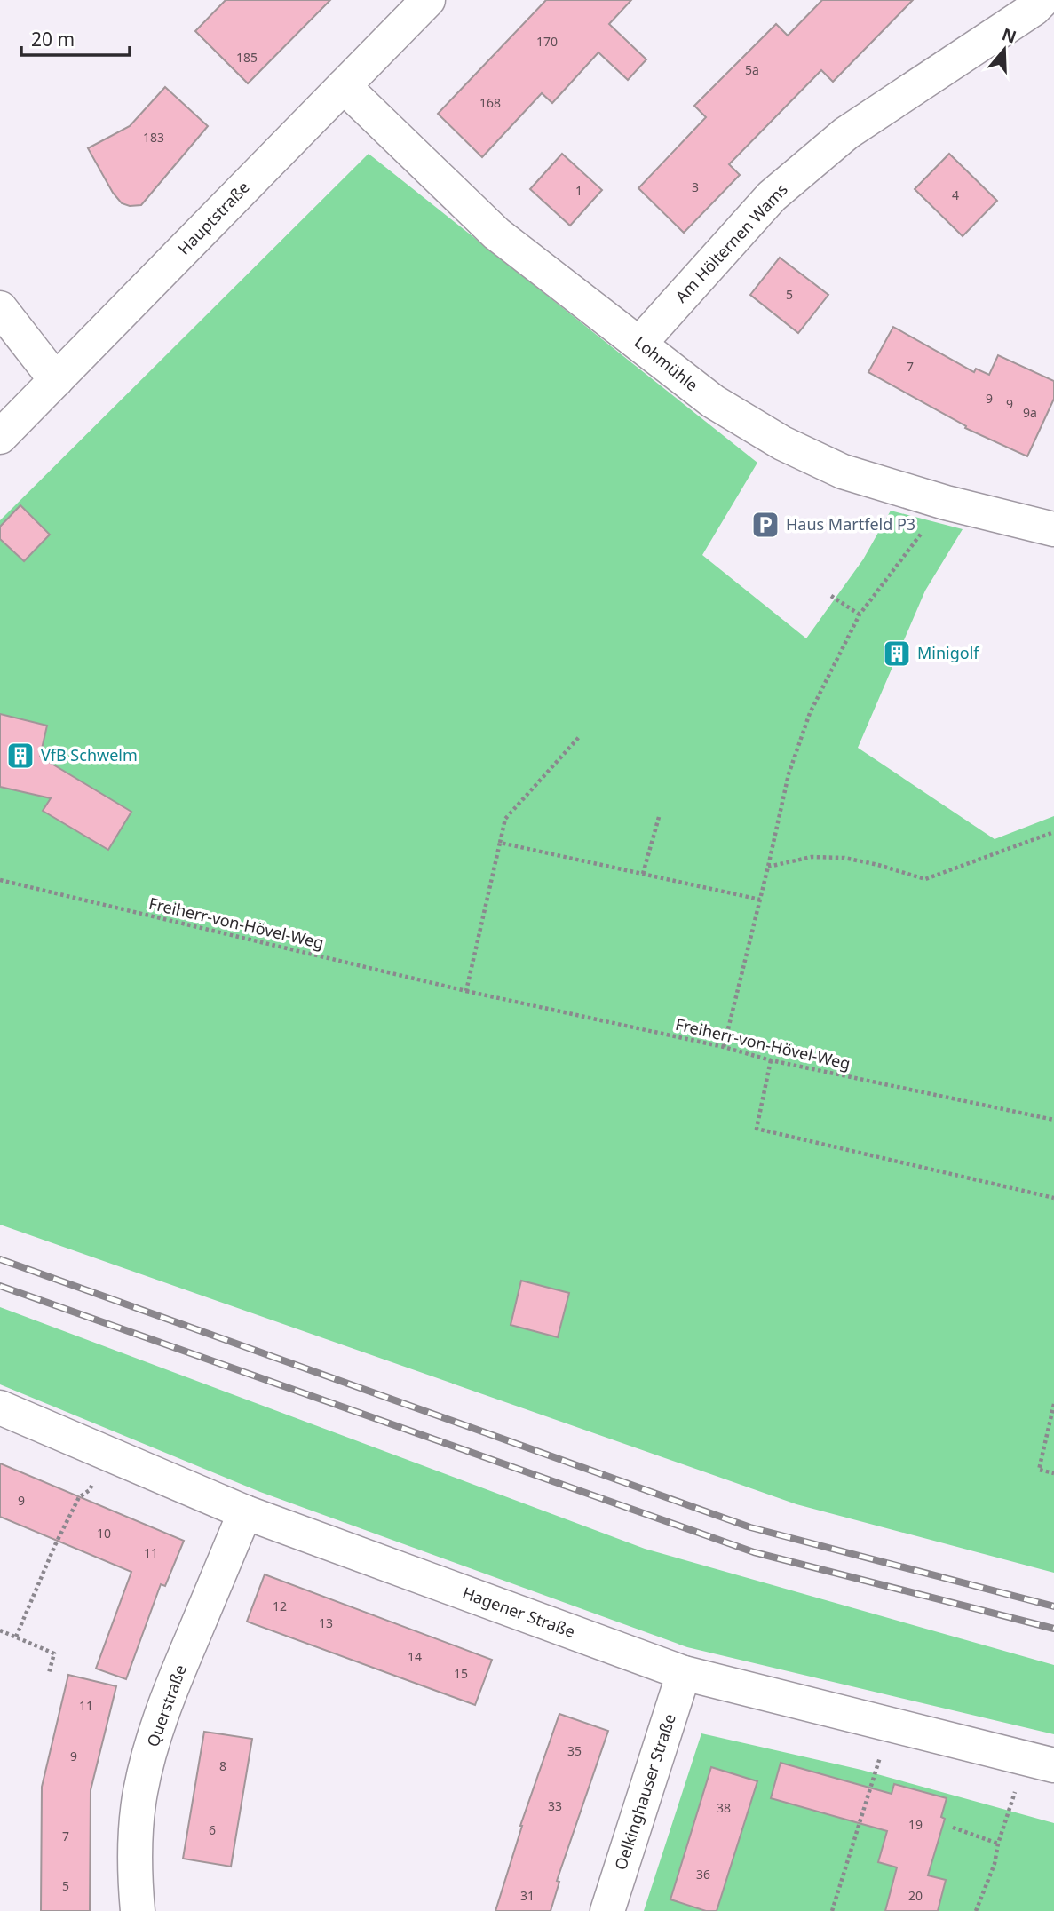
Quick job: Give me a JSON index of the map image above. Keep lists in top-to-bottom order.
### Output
{
  "streets": {
    "street": [
      "Hauptstraße",
      "Am Hölternen Wams",
      "Lohmühle",
      "Hagener Straße",
      "Querstraße",
      "Oelkinghauser Straße"
    ],
    "path": ["Freiherr-von-Hövel-Weg"]
  },
  "crossings": [
    ["Hauptstraße", "Lohmühle"],
    ["Am Hölternen Wams", "Lohmühle"],
    ["Hagener Straße", "Querstraße"],
    ["Hagener Straße", "Oelkinghauser Straße"]
  ],
  "places": {
    "parking": ["Haus Martfeld P3"],
    "building": ["Minigolf", "VfB Schwelm"]
  },
  "house_numbers": [
    "170",
    "185",
    "5a",
    "168",
    "183",
    "3",
    "1",
    "4",
    "5",
    "7",
    "9",
    "9",
    "9a",
    "9",
    "10",
    "11",
    "12",
    "13",
    "14",
    "15",
    "11",
    "35",
    "9",
    "8",
    "33",
    "38",
    "19",
    "6",
    "7",
    "36",
    "5",
    "31",
    "20"
  ],
  "scale_bar": "20 m",
  "north": "top"
}
